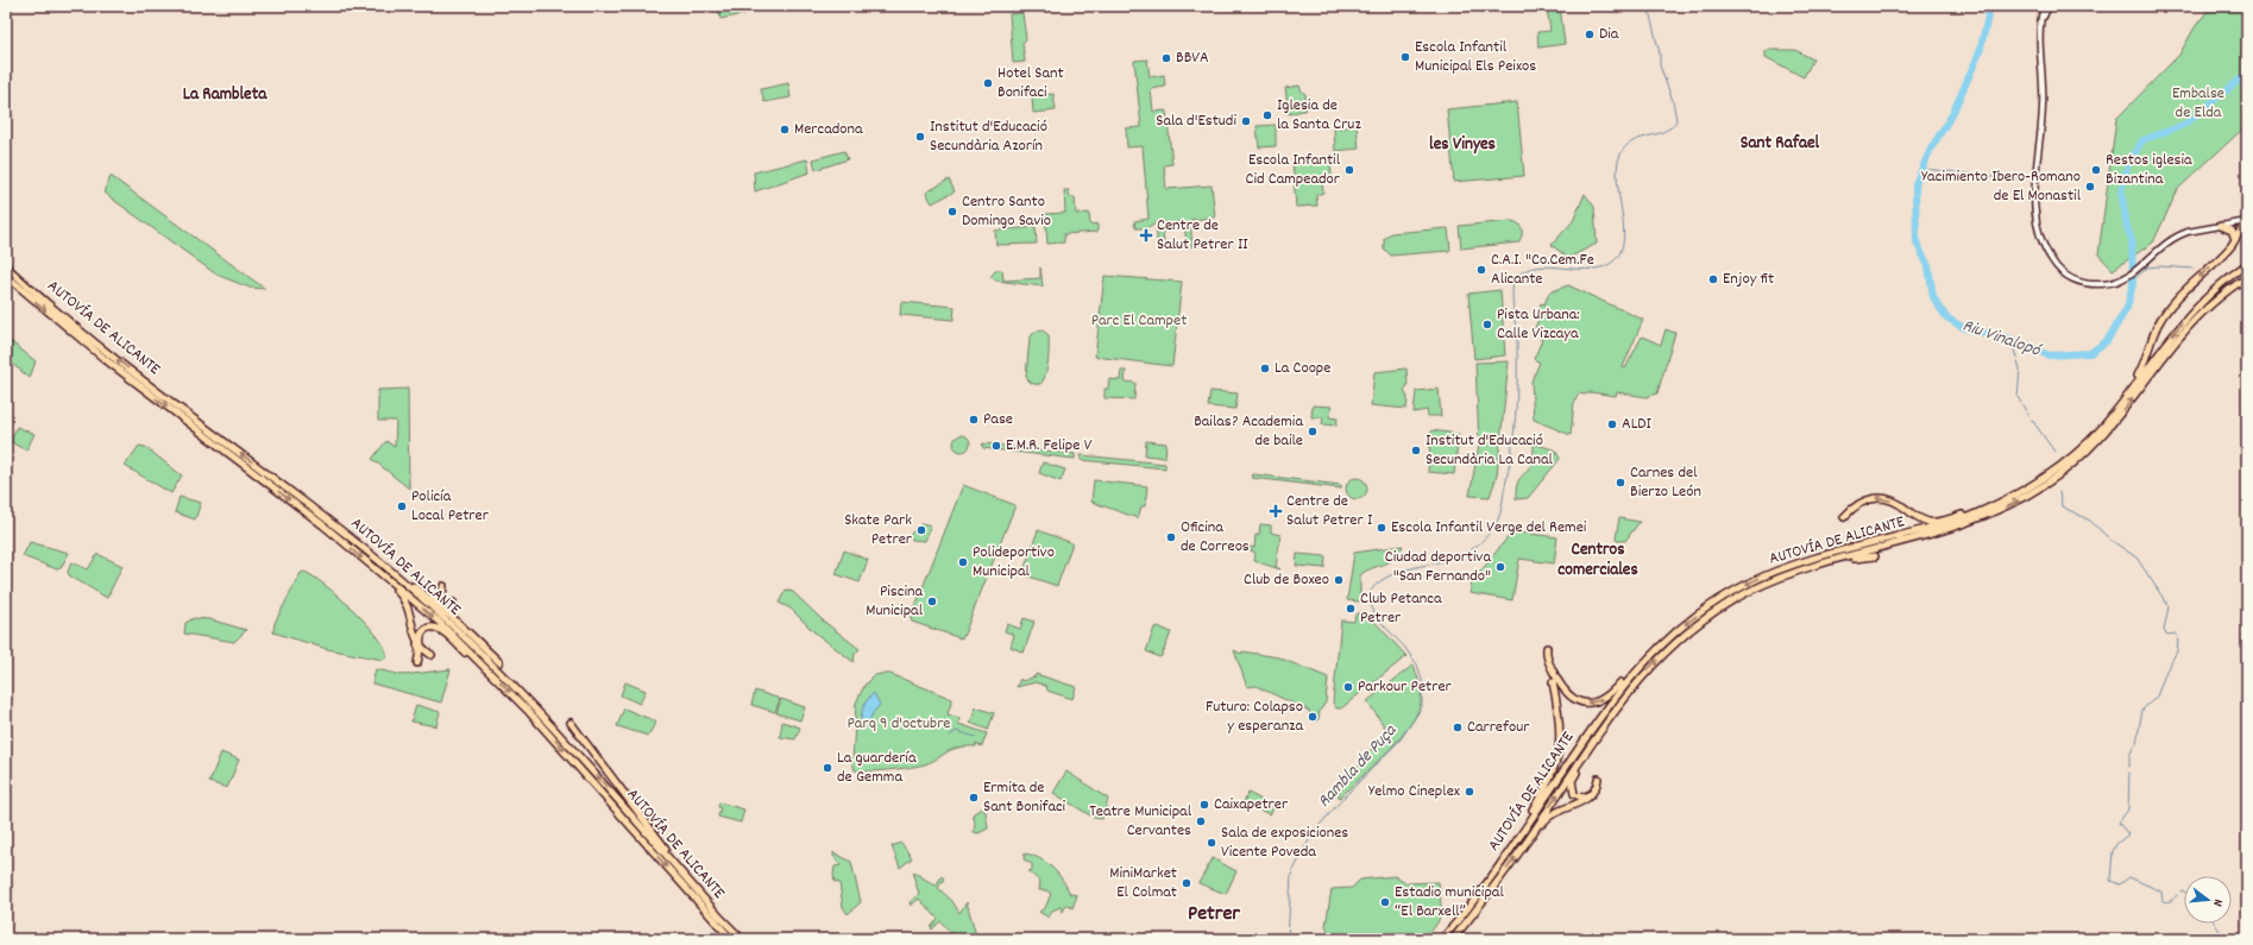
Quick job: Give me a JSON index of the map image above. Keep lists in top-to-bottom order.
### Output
{
  "streets": {
    "highway": ["AUTOVÍA DE ALICANTE"]
  },
  "districts": [
    "La Rambleta",
    "Sant Rafael",
    "les Vinyes",
    "Centros comerciales",
    "Petrer"
  ],
  "water": ["Riu Vinalopó", "Rambla de Puça"],
  "parks": ["Embalse de Elda", "Parc El Campet", "Parq 9 d'octubre"],
  "places": {
    "other": [
      "Dia",
      "Escola Infantil Municipal Els Peixos",
      "BBVA",
      "Hotel Sant Bonifaci",
      "Iglesia de la Santa Cruz",
      "Sala d'Estudi",
      "Mercadona",
      "Institut d'Educació Secundària Azorín",
      "Escola Infantil Cid Campeador",
      "Restos iglesia Bizantina",
      "Yacimiento Ibero-Romano de El Monastil",
      "Centro Santo Domingo Savio",
      "C.A.I. \"Co.Cem.Fe Alicante",
      "Enjoy fit",
      "Pista Urbana: Calle Vizcaya",
      "La Coope",
      "Pase",
      "ALDI",
      "Bailas? Academia de baile",
      "E.M.R. Felipe V",
      "Institut d'Educació Secundària La Canal",
      "Carnes del Bierzo León",
      "Policía Local Petrer",
      "Escola Infantil Verge del Remei",
      "Skate Park Petrer",
      "Oficina de Correos",
      "Polideportivo Municipal",
      "Ciudad deportiva \"San Fernando\"",
      "Club de Boxeo",
      "Piscina Municipal",
      "Club Petanca Petrer",
      "Parkour Petrer",
      "Futuro: Colapso y esperanza",
      "Carrefour",
      "La guardería de Gemma",
      "Yelmo Cineplex",
      "Ermita de Sant Bonifaci",
      "Caixapetrer",
      "Teatre Municipal Cervantes",
      "Sala de exposiciones Vicente Poveda",
      "MiniMarket El Colmat",
      "Estadio municipal “El Barxell”"
    ],
    "health": ["Centre de Salut Petrer II", "Centre de Salut Petrer I"]
  },
  "north": "right"
}
